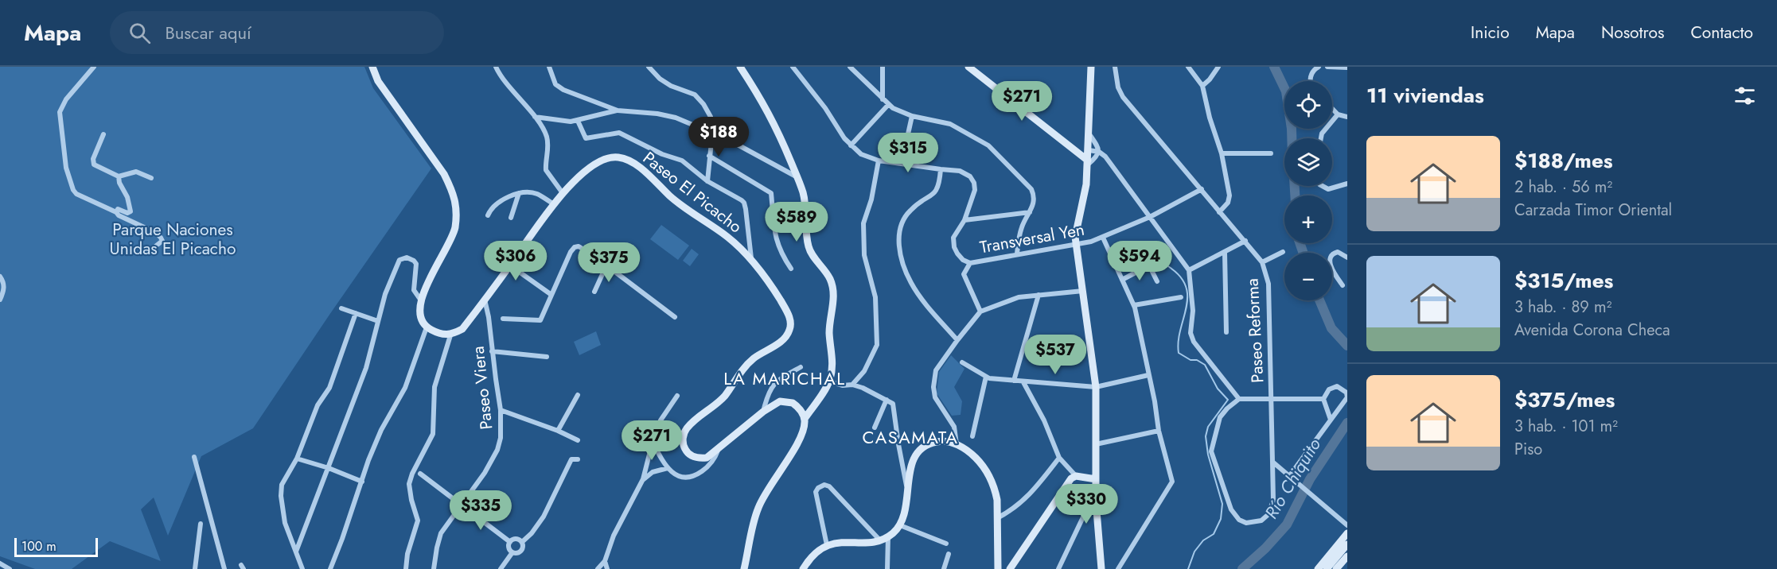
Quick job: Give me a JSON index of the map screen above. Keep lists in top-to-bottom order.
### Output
{
  "streets": {
    "street": [
      "Paseo El Picacho",
      "Transversal Yen",
      "Paseo Reforma",
      "Paseo Viera"
    ]
  },
  "crossings": [
    ["Paseo El Picacho", "Paseo Viera"],
    ["Transversal Yen", "Paseo Reforma"]
  ],
  "districts": ["LA MARICHAL", "CASAMATA"],
  "water": ["Río Chiquito"],
  "parks": ["Parque Naciones Unidas El Picacho"],
  "scale_bar": "100 m",
  "page": {
    "header": "Mapa",
    "search": "Buscar aquí",
    "nav": [
      "Inicio",
      "Mapa",
      "Nosotros",
      "Contacto"
    ],
    "heading": "11 viviendas",
    "map_buttons": ["+", "−"],
    "price": [
      "$271",
      "$188",
      "$315",
      "$589",
      "$306",
      "$594",
      "$375",
      "$537",
      "$271",
      "$330",
      "$335"
    ],
    "list": [
      {
        "name": "$188/mes",
        "note": "2 hab. · 56 m² · Carzada Timor Oriental"
      },
      {
        "name": "$315/mes",
        "note": "3 hab. · 89 m² · Avenida Corona Checa"
      },
      {
        "name": "$375/mes",
        "note": "3 hab. · 101 m² · Piso"
      }
    ],
    "scale": "100 m"
  }
}
